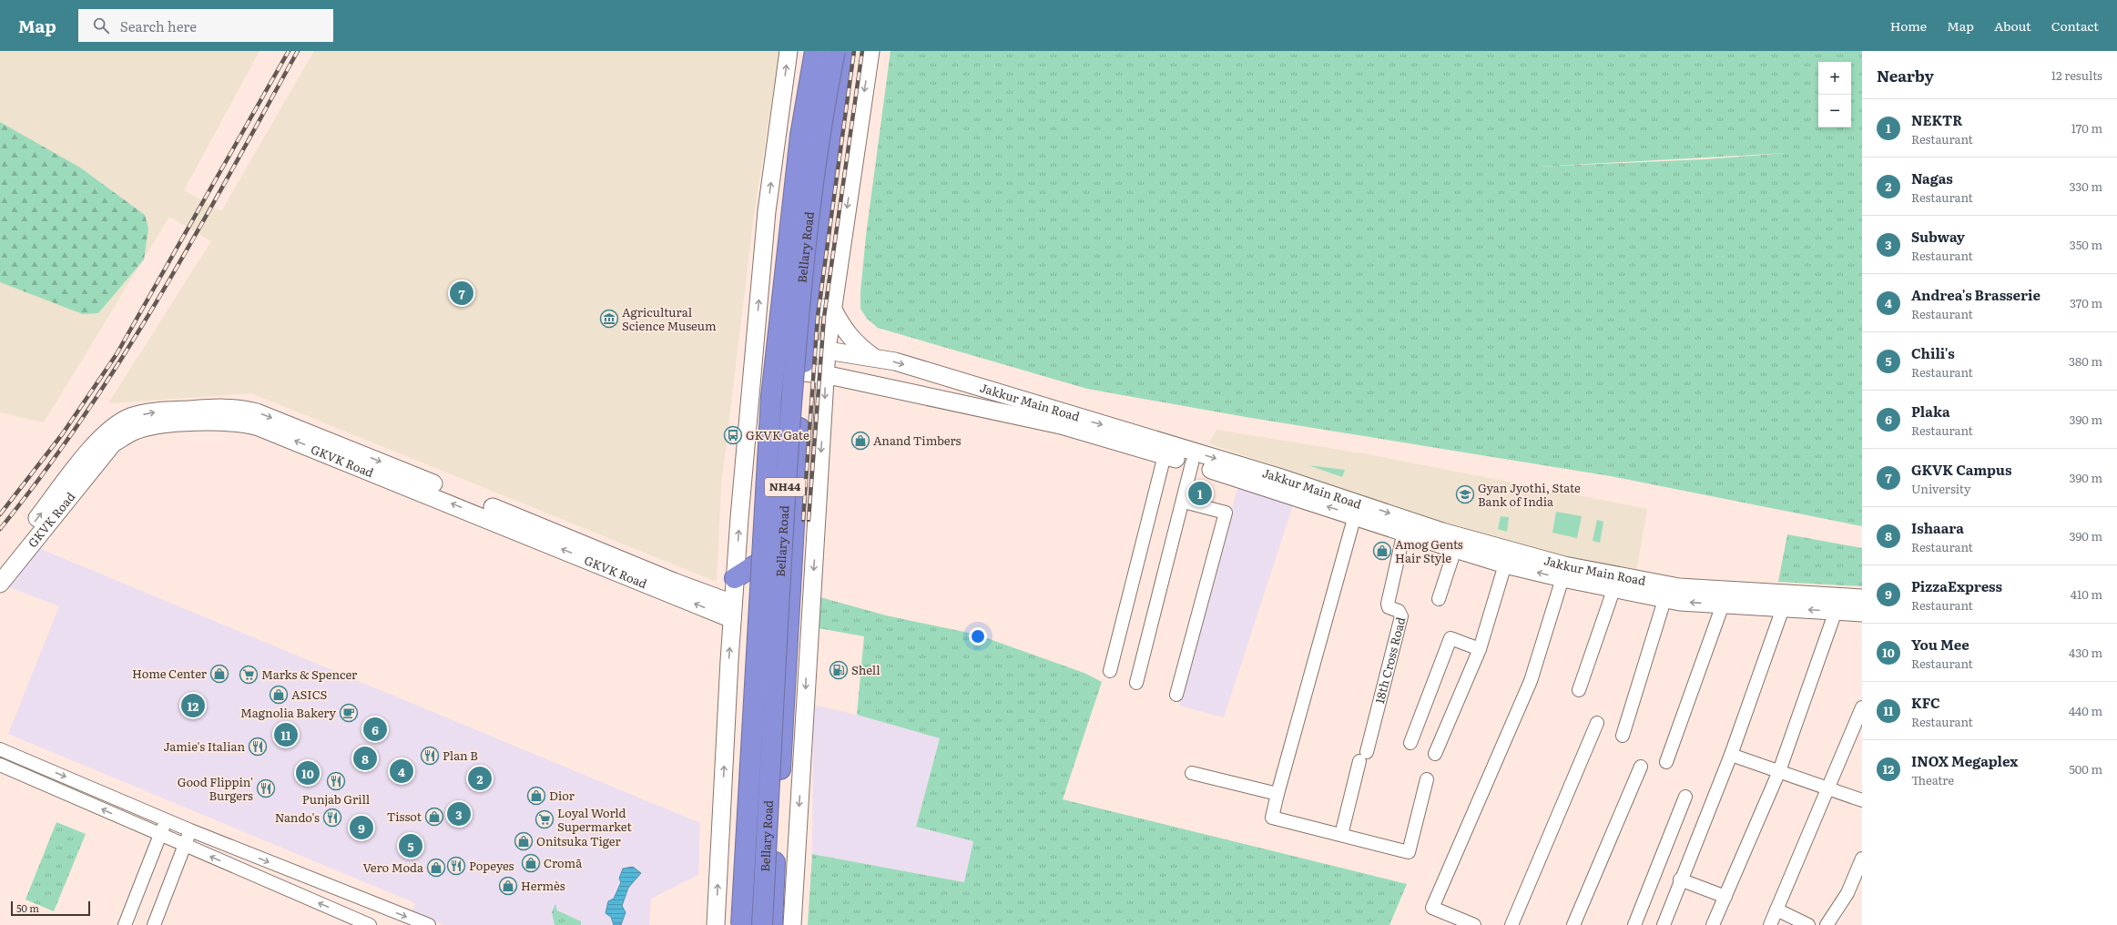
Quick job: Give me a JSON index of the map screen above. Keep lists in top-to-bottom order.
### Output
{
  "streets": {
    "highway": ["Bellary Road", "NH44"],
    "main road": ["Jakkur Main Road", "GKVK Road"],
    "street": ["18th Cross Road"]
  },
  "crossings": [
    ["Bellary Road", "Jakkur Main Road"],
    ["Jakkur Main Road", "18th Cross Road"]
  ],
  "places": {
    "museum": ["Agricultural Science Museum"],
    "bus stop": ["GKVK Gate"],
    "shop": [
      "Anand Timbers",
      "Amog Gents Hair Style",
      "Home Center",
      "ASICS",
      "Dior",
      "Tissot",
      "Onitsuka Tiger",
      "Cromā",
      "Vero Moda",
      "Hermès"
    ],
    "school or university": ["Gyan Jyothi, State Bank of India"],
    "fuel station": ["Shell"],
    "supermarket": ["Marks & Spencer", "Loyal World Supermarket"],
    "cafe": ["Magnolia Bakery"],
    "restaurant": [
      "Jamie's Italian",
      "Plan B",
      "Punjab Grill",
      "Good Flippin' Burgers",
      "Nando's",
      "Popeyes"
    ]
  },
  "scale_bar": "50 m",
  "page": {
    "header": "Map",
    "search": "Search here",
    "nav": [
      "Home",
      "Map",
      "About",
      "Contact"
    ],
    "heading": ["Nearby", "12 results"],
    "map_buttons": ["+", "−"],
    "list": [
      {
        "mark": "1",
        "name": "NEKTR",
        "note": "Restaurant",
        "value": "170 m"
      },
      {
        "mark": "2",
        "name": "Nagas",
        "note": "Restaurant",
        "value": "330 m"
      },
      {
        "mark": "3",
        "name": "Subway",
        "note": "Restaurant",
        "value": "350 m"
      },
      {
        "mark": "4",
        "name": "Andrea's Brasserie",
        "note": "Restaurant",
        "value": "370 m"
      },
      {
        "mark": "5",
        "name": "Chili's",
        "note": "Restaurant",
        "value": "380 m"
      },
      {
        "mark": "6",
        "name": "Plaka",
        "note": "Restaurant",
        "value": "390 m"
      },
      {
        "mark": "7",
        "name": "GKVK Campus",
        "note": "University",
        "value": "390 m"
      },
      {
        "mark": "8",
        "name": "Ishaara",
        "note": "Restaurant",
        "value": "390 m"
      },
      {
        "mark": "9",
        "name": "PizzaExpress",
        "note": "Restaurant",
        "value": "410 m"
      },
      {
        "mark": "10",
        "name": "You Mee",
        "note": "Restaurant",
        "value": "430 m"
      },
      {
        "mark": "11",
        "name": "KFC",
        "note": "Restaurant",
        "value": "440 m"
      },
      {
        "mark": "12",
        "name": "INOX Megaplex",
        "note": "Theatre",
        "value": "500 m"
      }
    ],
    "pins": [
      "7",
      "1",
      "12",
      "6",
      "11",
      "8",
      "4",
      "10",
      "2",
      "3",
      "9",
      "5"
    ],
    "scale": "50 m"
  }
}
